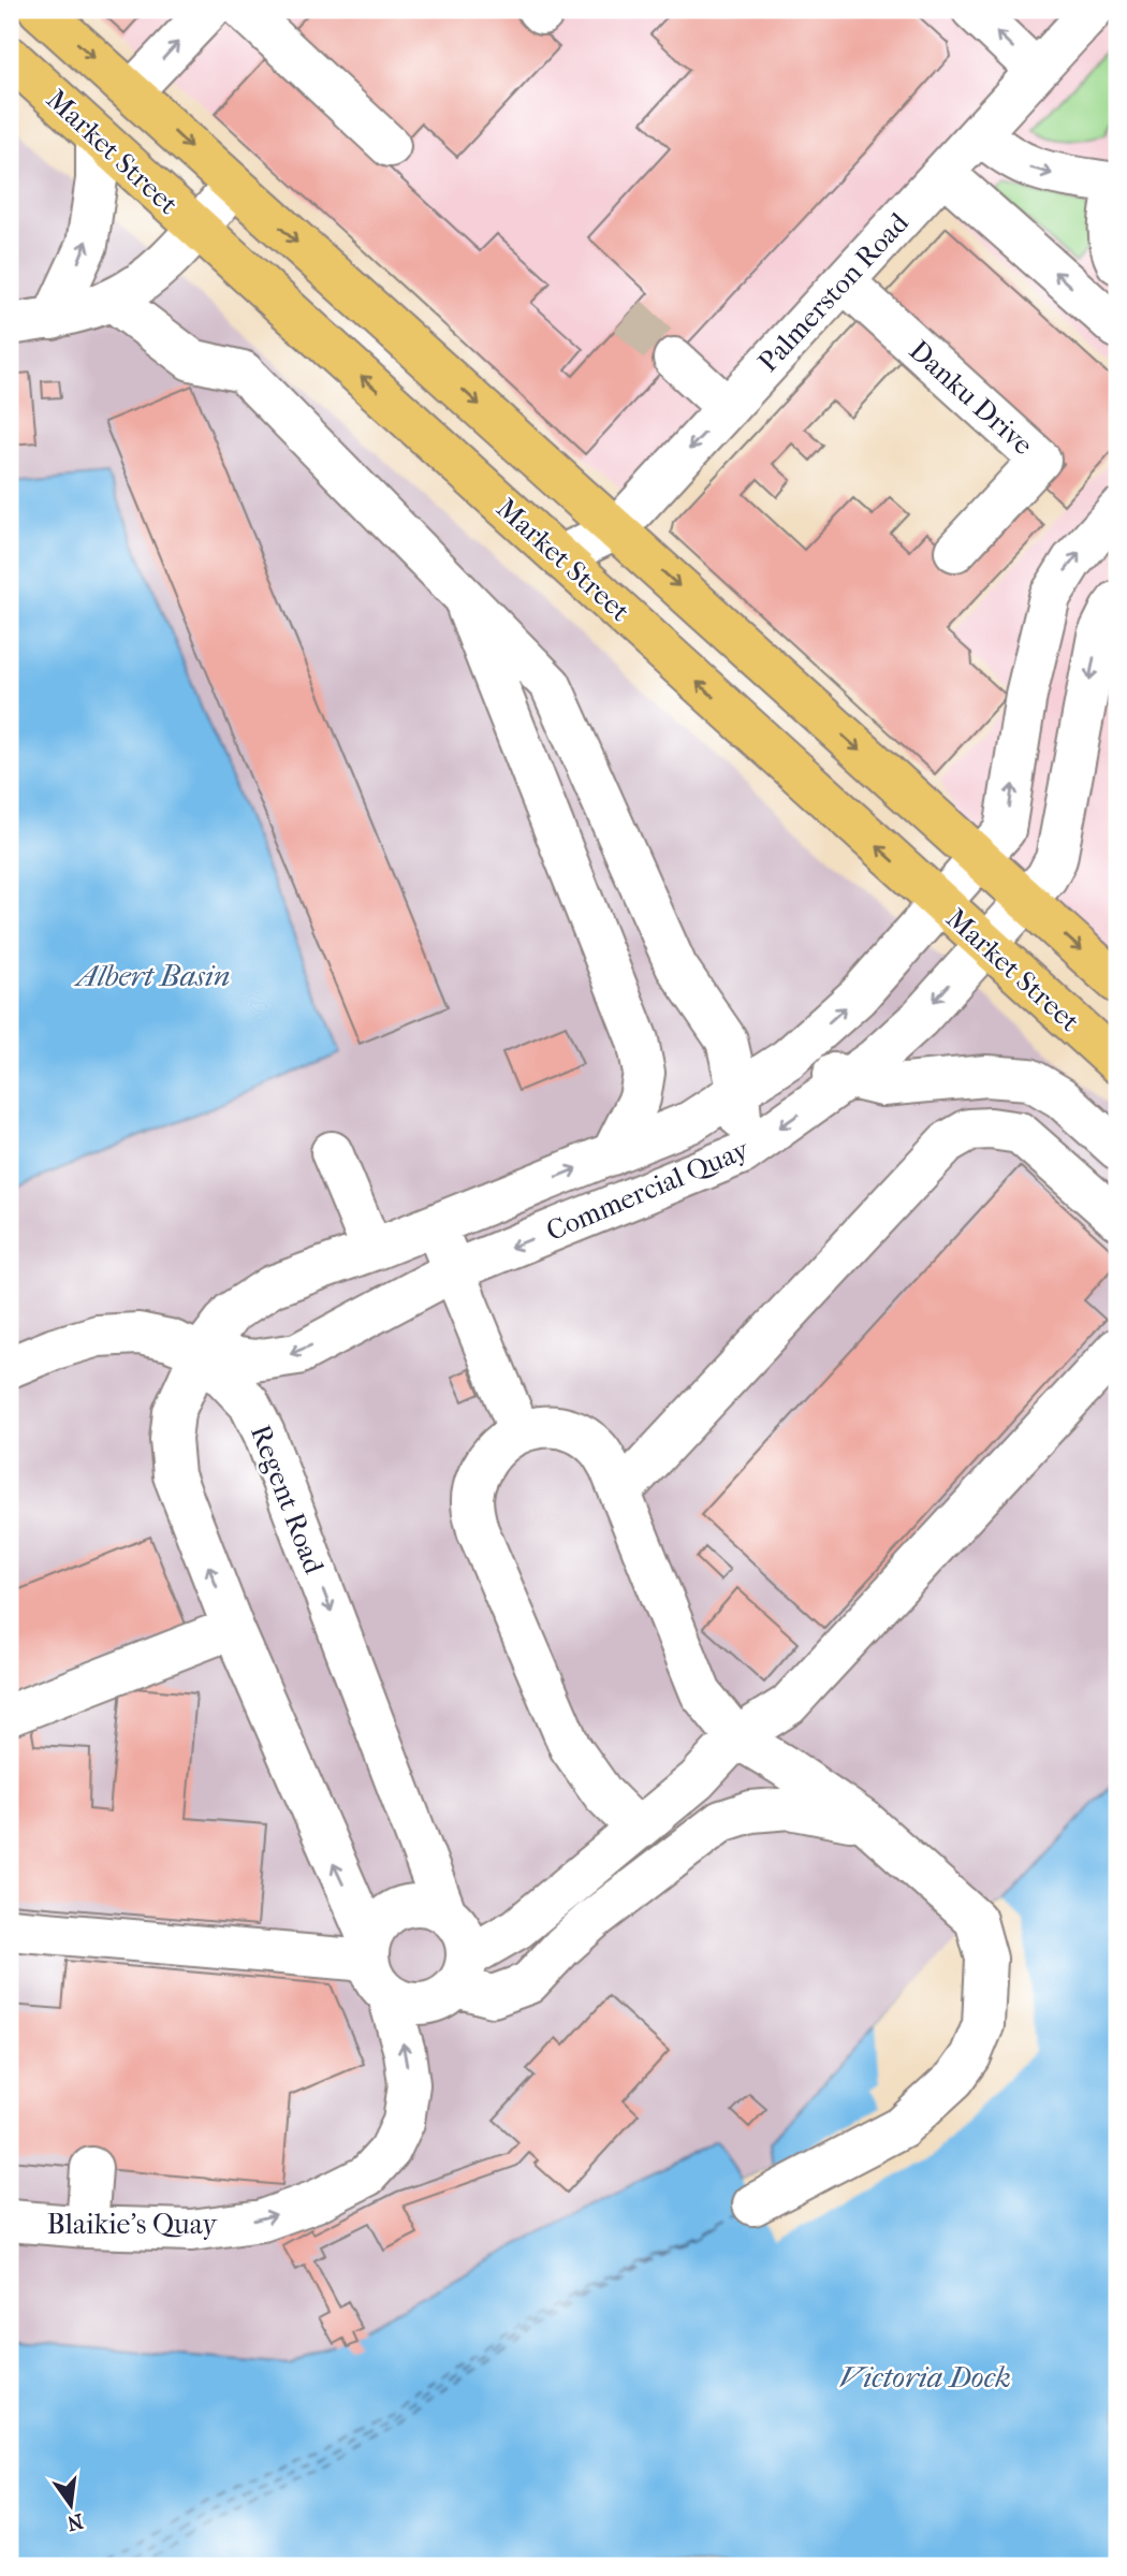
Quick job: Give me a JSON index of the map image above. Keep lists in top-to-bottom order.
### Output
{
  "streets": {
    "main road": ["Market Street"],
    "street": [
      "Palmerston Road",
      "Danku Drive",
      "Commercial Quay",
      "Regent Road",
      "Blaikie's Quay"
    ]
  },
  "crossings": [
    ["Market Street", "Palmerston Road"],
    ["Market Street", "Commercial Quay"],
    ["Palmerston Road", "Danku Drive"],
    ["Commercial Quay", "Regent Road"],
    ["Regent Road", "Blaikie's Quay"]
  ],
  "water": ["Albert Basin", "Victoria Dock"],
  "north": "bottom"
}
